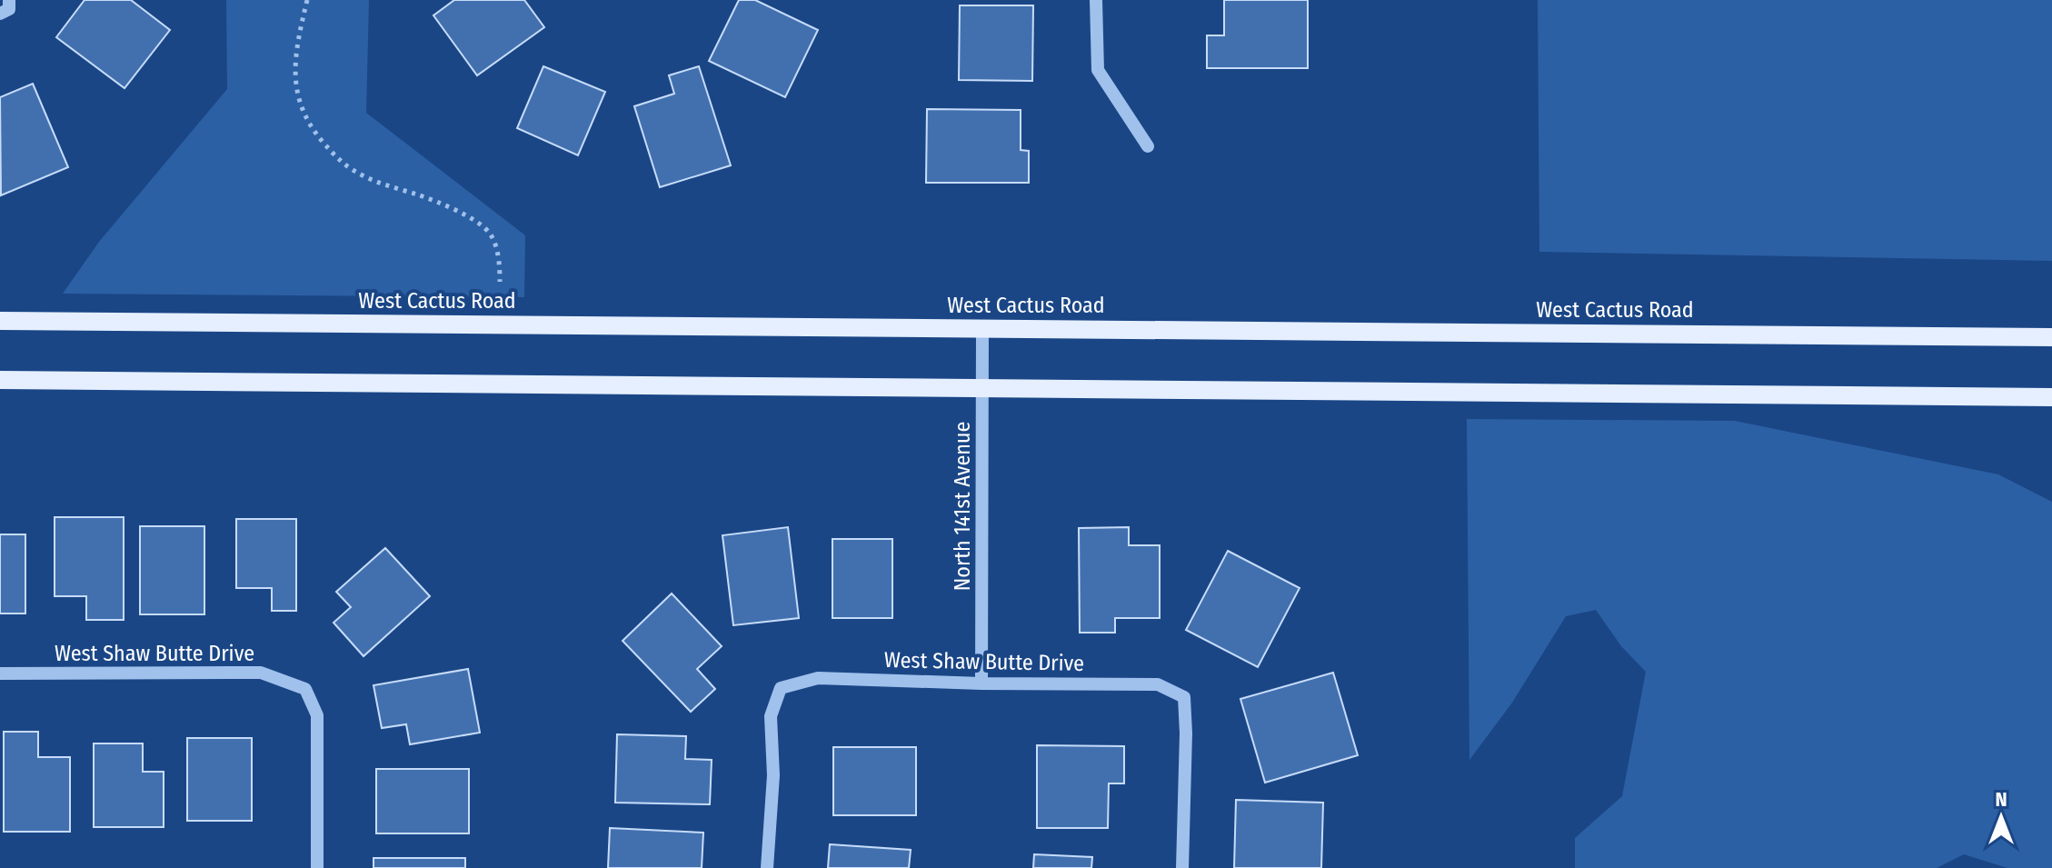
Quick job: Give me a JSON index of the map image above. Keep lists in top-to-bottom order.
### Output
{
  "streets": {
    "main road": ["West Cactus Road"],
    "street": ["North 141st Avenue", "West Shaw Butte Drive"]
  },
  "crossings": [
    ["West Cactus Road", "North 141st Avenue"],
    ["North 141st Avenue", "West Shaw Butte Drive"]
  ],
  "north": "top"
}
